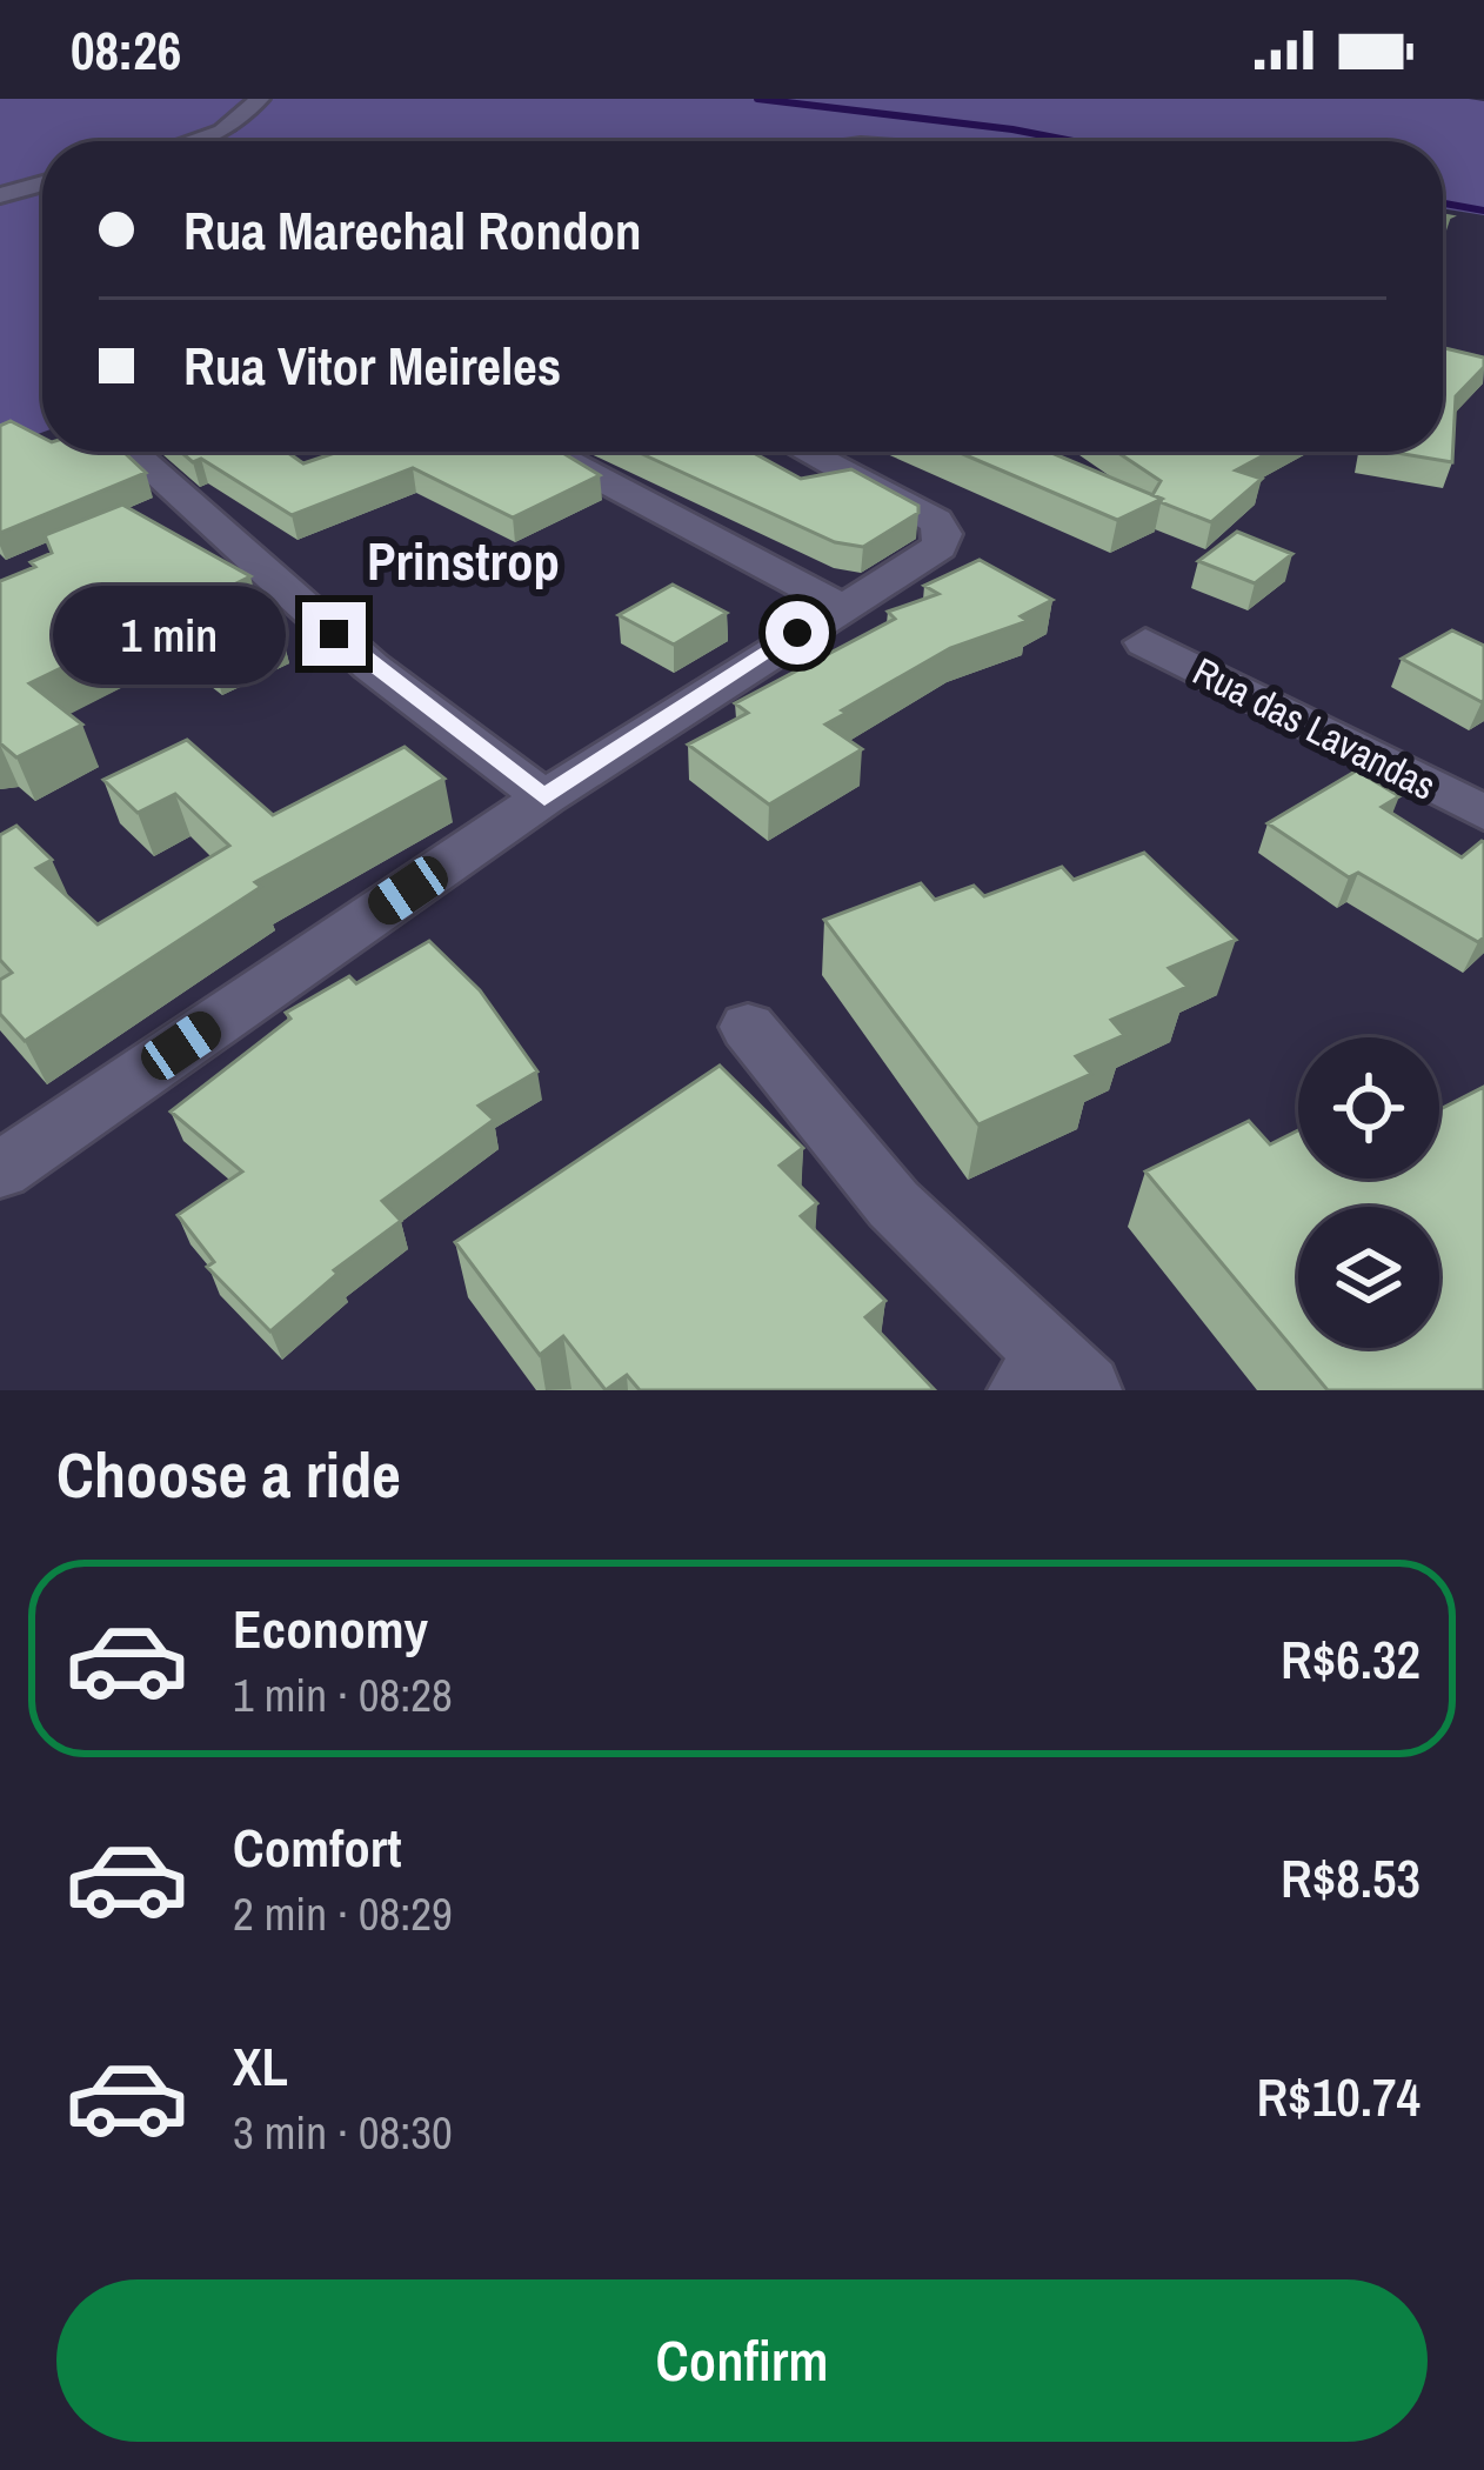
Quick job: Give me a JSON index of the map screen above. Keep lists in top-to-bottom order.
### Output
{
  "streets": {
    "street": ["Rua das Lavandas"]
  },
  "districts": ["Prinstrop"],
  "page": {
    "status": "08:26",
    "banner": ["Rua Marechal Rondon", "Rua Vitor Meireles"],
    "bubble": "1 min",
    "heading": "Choose a ride",
    "list": [
      {
        "name": "Economy",
        "note": "1 min · 08:28",
        "value": "R$6.32"
      },
      {
        "name": "Comfort",
        "note": "2 min · 08:29",
        "value": "R$8.53"
      },
      {
        "name": "XL",
        "note": "3 min · 08:30",
        "value": "R$10.74"
      }
    ],
    "buttons": "Confirm"
  }
}
